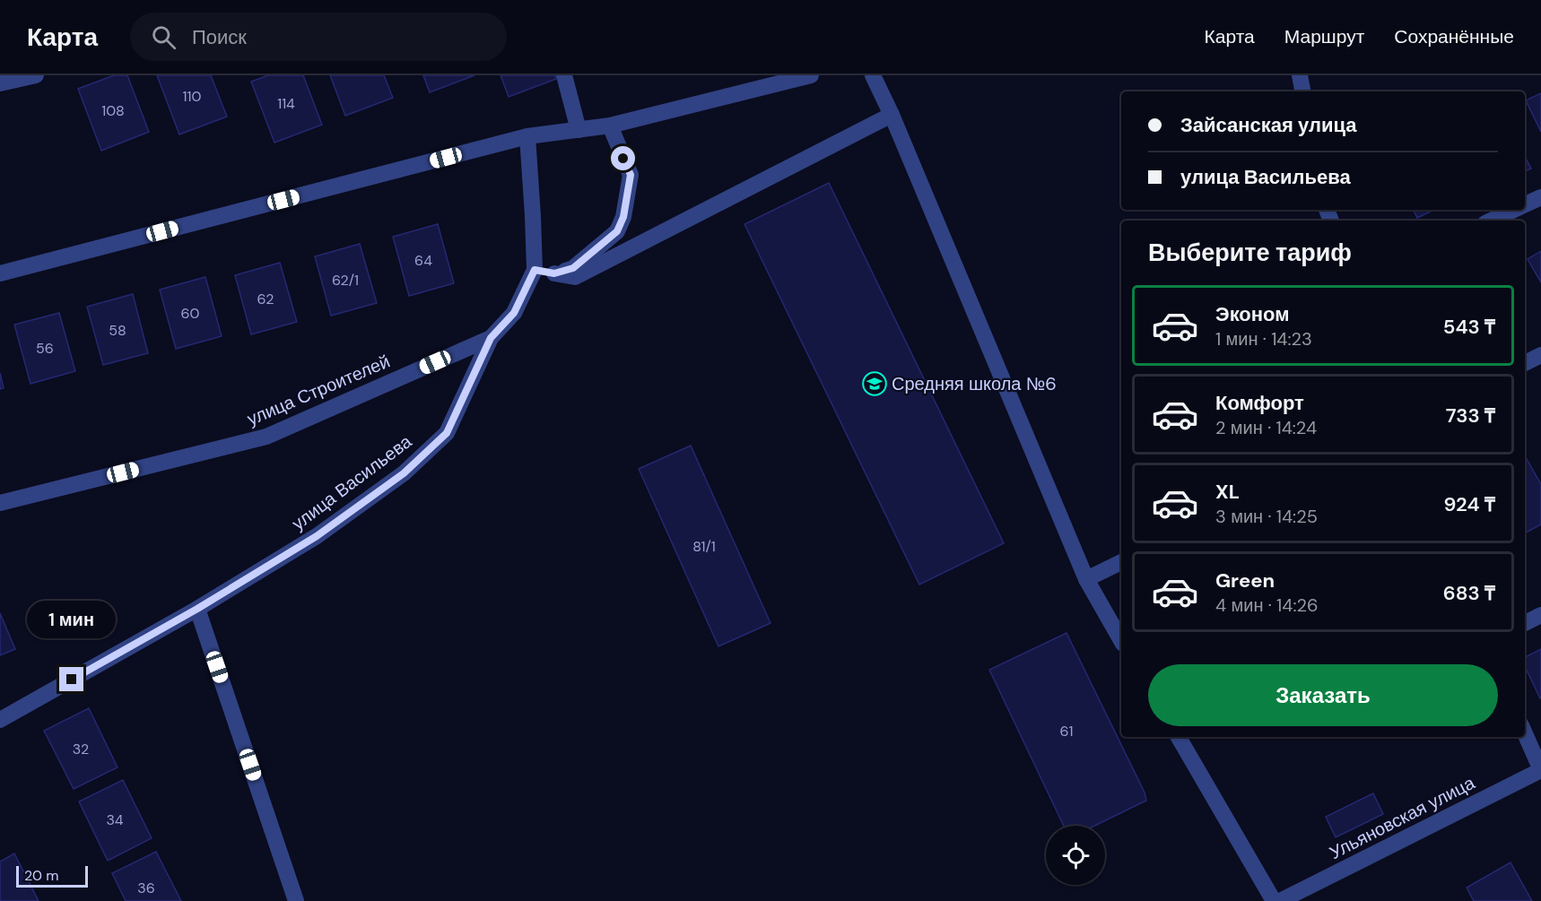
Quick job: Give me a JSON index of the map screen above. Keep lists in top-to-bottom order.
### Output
{
  "streets": {
    "street": ["улица Строителей", "улица Васильева", "Ульяновская улица"]
  },
  "crossings": [
    ["улица Строителей", "улица Васильева"]
  ],
  "places": {
    "school or university": ["Средняя школа №6"]
  },
  "house_numbers": [
    "110",
    "114",
    "108",
    "64",
    "62/1",
    "62",
    "60",
    "58",
    "56",
    "81/1",
    "61",
    "32",
    "34",
    "36"
  ],
  "scale_bar": "20 m",
  "page": {
    "header": "Карта",
    "search": "Поиск",
    "nav": ["Карта", "Маршрут", "Сохранённые"],
    "banner": ["Зайсанская улица", "улица Васильева"],
    "heading": "Выберите тариф",
    "list": [
      {
        "name": "Эконом",
        "note": "1 мин · 14:23",
        "value": "543 ₸"
      },
      {
        "name": "Комфорт",
        "note": "2 мин · 14:24",
        "value": "733 ₸"
      },
      {
        "name": "XL",
        "note": "3 мин · 14:25",
        "value": "924 ₸"
      },
      {
        "name": "Green",
        "note": "4 мин · 14:26",
        "value": "683 ₸"
      }
    ],
    "bubble": "1 мин",
    "buttons": "Заказать",
    "scale": "20 m"
  }
}
